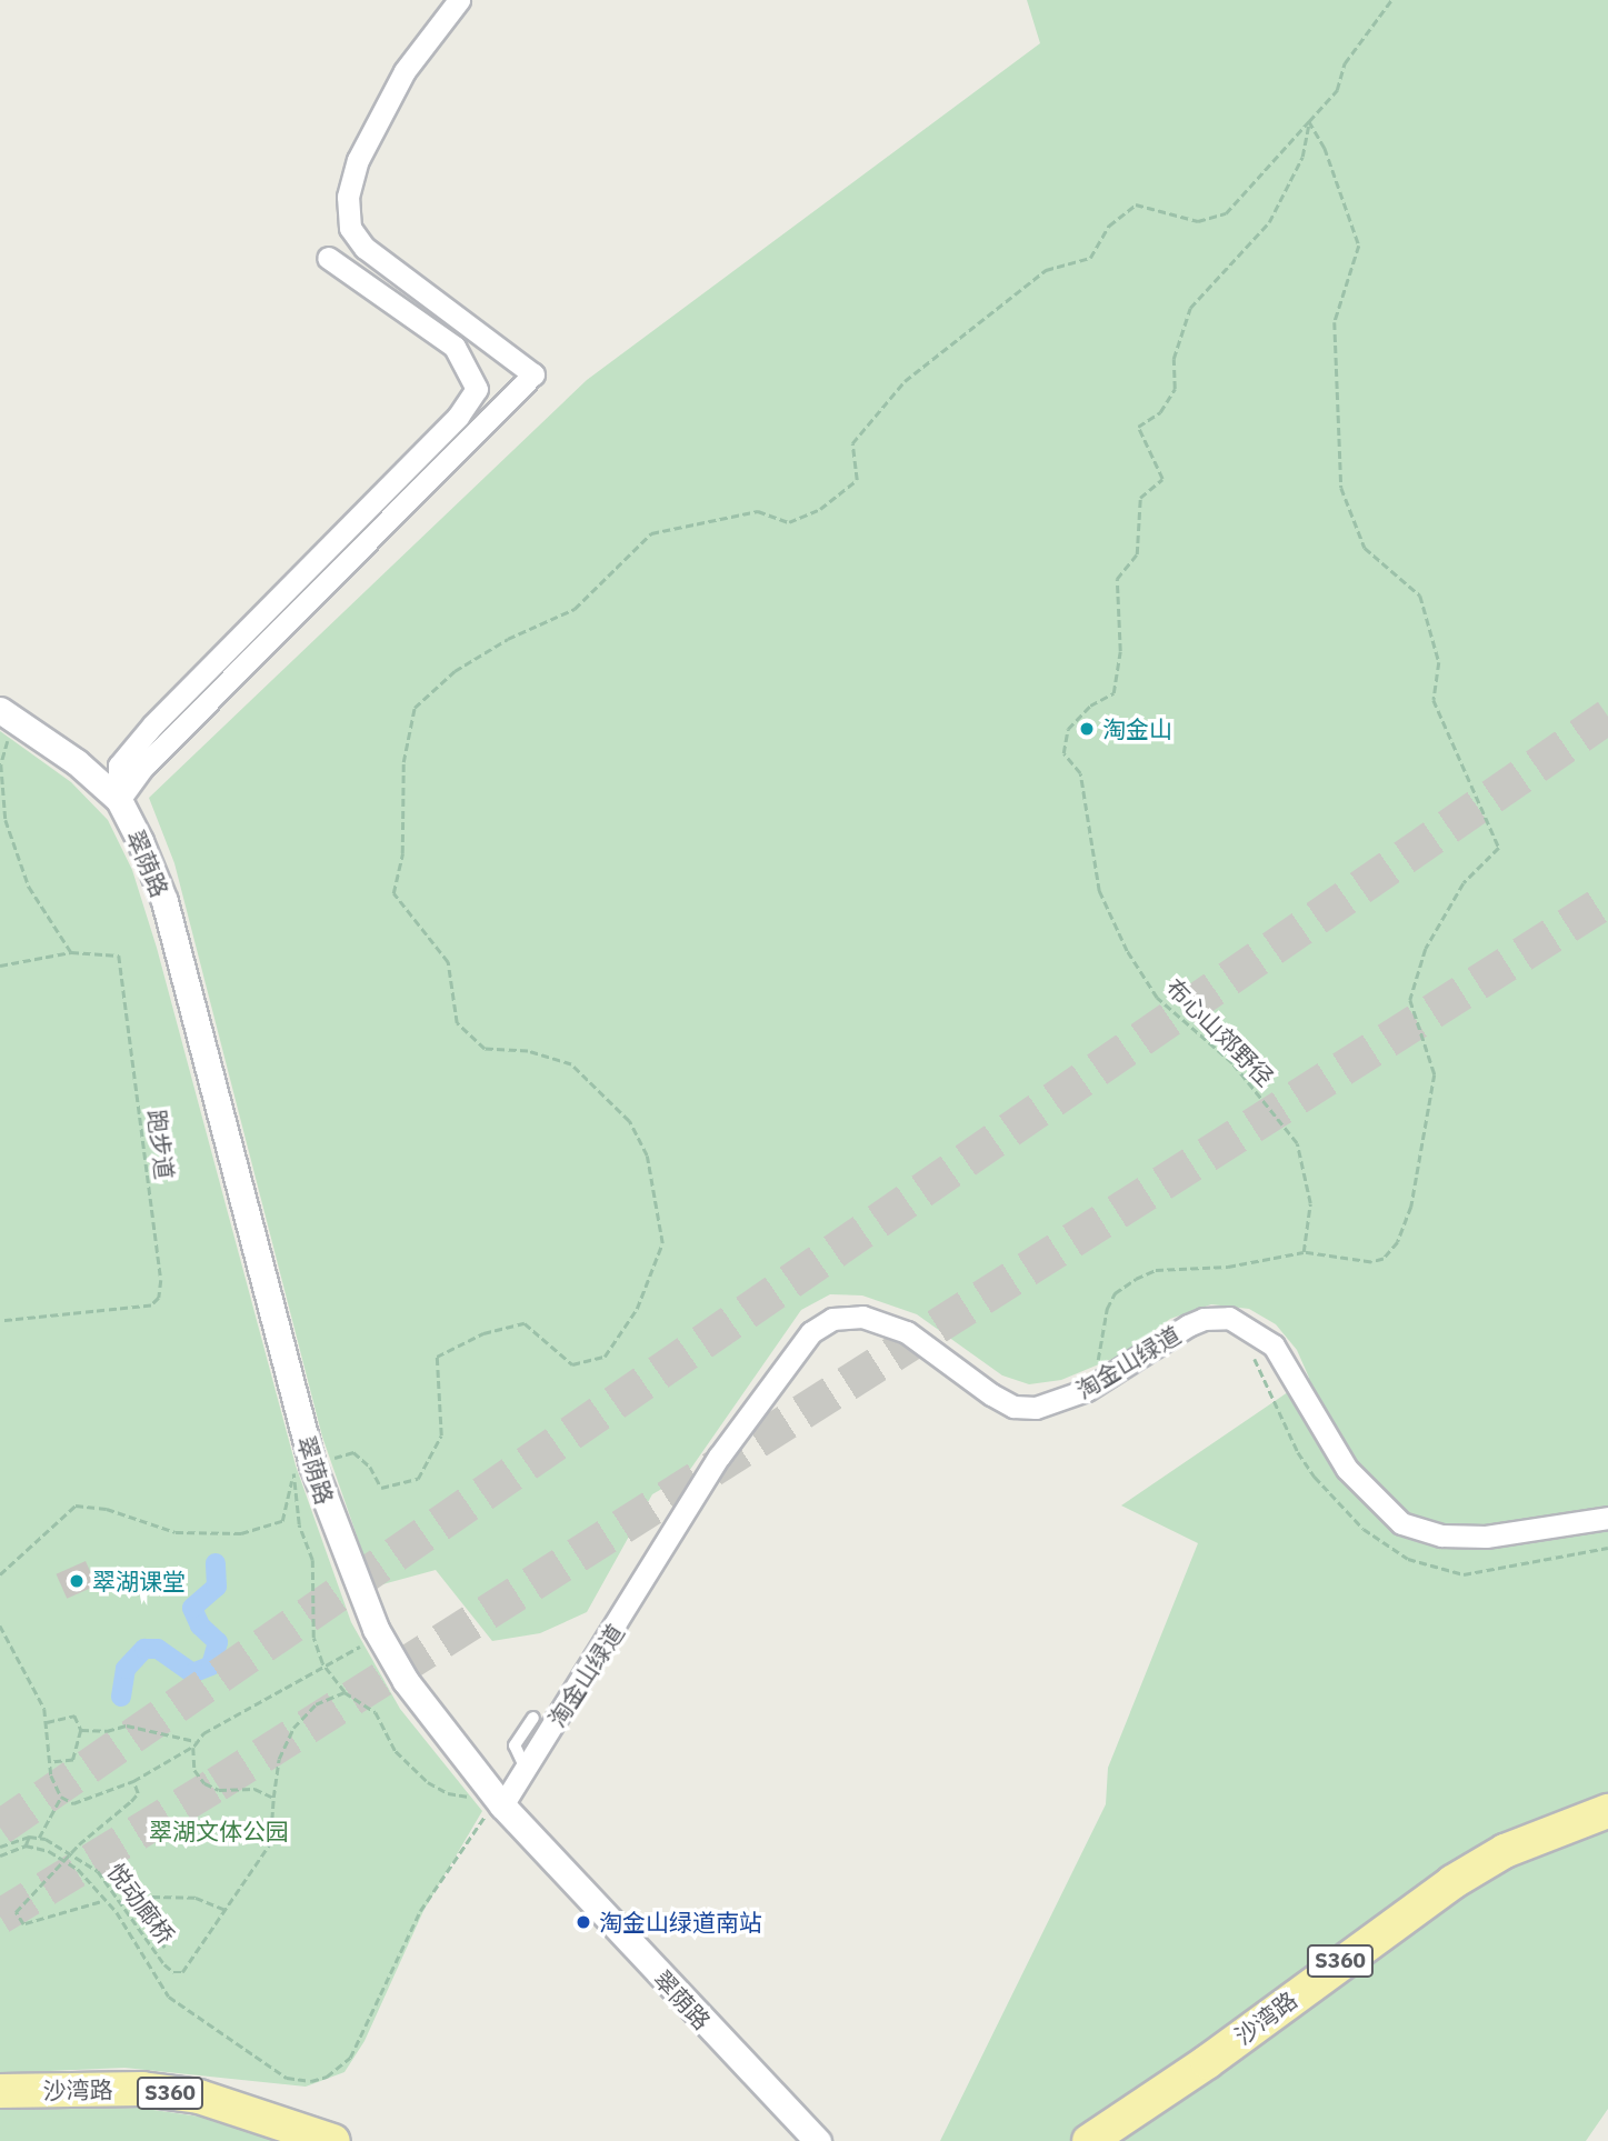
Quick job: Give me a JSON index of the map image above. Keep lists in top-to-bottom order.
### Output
{
  "streets": {
    "main road": ["S360", "沙湾路"],
    "street": ["翠荫路", "淘金山绿道"],
    "path": ["布心山郊野径", "跑步道", "悦动廊桥"]
  },
  "crossings": [
    ["翠荫路", "淘金山绿道"]
  ],
  "parks": ["翠湖文体公园"],
  "places": ["淘金山", "翠湖课堂", "淘金山绿道南站"]
}
